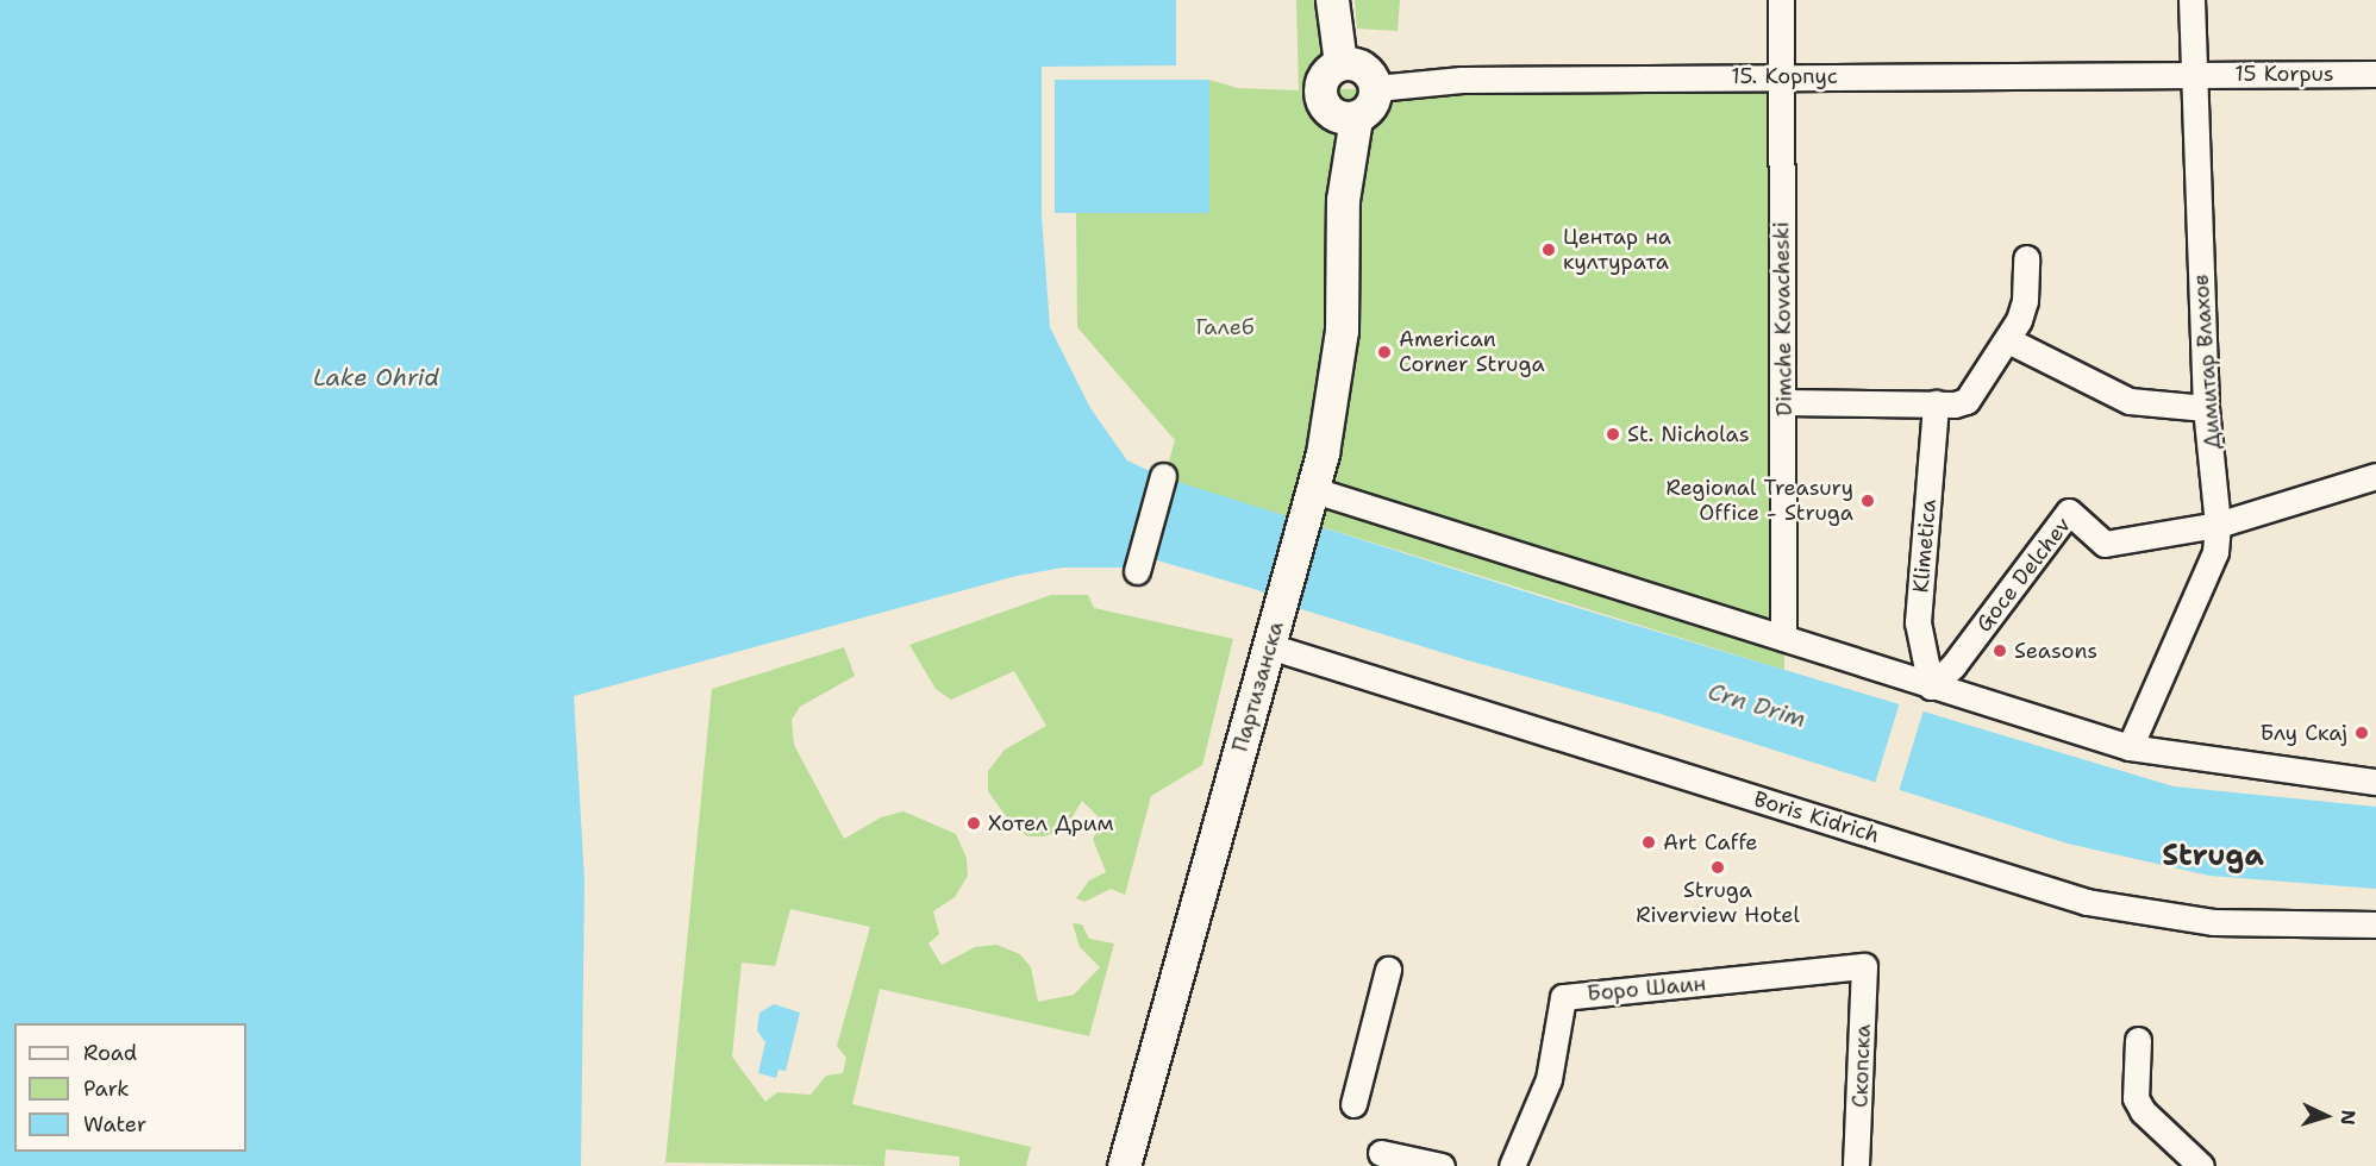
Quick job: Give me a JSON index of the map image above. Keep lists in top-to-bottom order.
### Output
{
  "streets": {
    "main road": ["Партизанска"],
    "street": [
      "15 Korpus",
      "15. Корпус",
      "Dimche Kovacheski",
      "Димитар Влахов",
      "Klimetica",
      "Goce Delchev",
      "Boris Kidrich",
      "Боро Шаин",
      "Скопска"
    ]
  },
  "crossings": [
    ["15 Korpus", "15. Корпус"],
    ["15 Korpus", "Димитар Влахов"],
    ["15. Корпус", "Dimche Kovacheski"],
    ["15. Корпус", "Димитар Влахов"],
    ["15. Корпус", "Партизанска"],
    ["Димитар Влахов", "Goce Delchev"],
    ["Klimetica", "Goce Delchev"],
    ["Партизанска", "Boris Kidrich"],
    ["Боро Шаин", "Скопска"]
  ],
  "districts": ["Struga"],
  "water": ["Lake Ohrid", "Crn Drim"],
  "parks": ["Галеб"],
  "places": [
    "Центар на културата",
    "American Corner Struga",
    "St. Nicholas",
    "Regional Treasury Office - Struga",
    "Seasons",
    "Блу Скај",
    "Хотел Дрим",
    "Art Caffe",
    "Struga Riverview Hotel"
  ],
  "legend": ["Road", "Park", "Water"],
  "north": "right"
}
